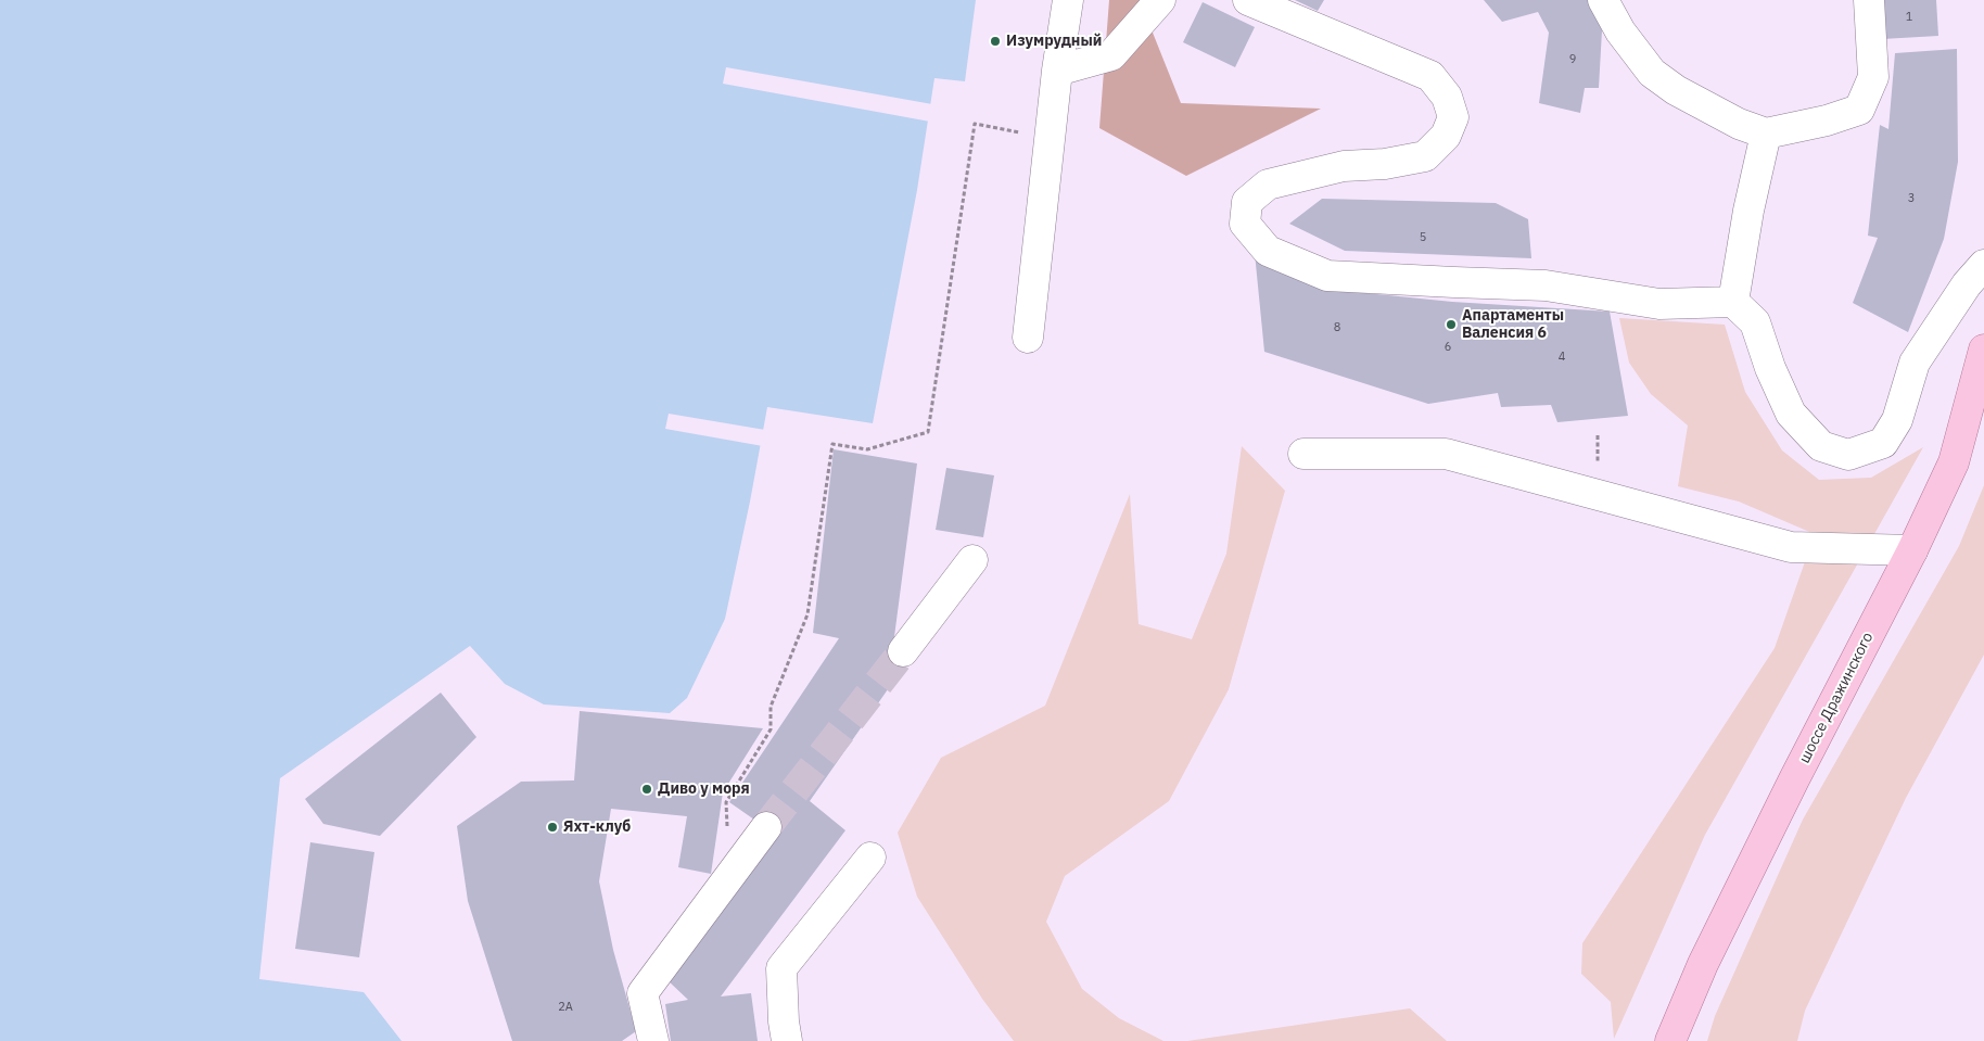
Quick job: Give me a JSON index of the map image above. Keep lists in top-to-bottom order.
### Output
{
  "streets": {
    "main road": ["шоссе Дражинского"]
  },
  "places": [
    "Изумрудный",
    "Апартаменты Валенсия 6",
    "Диво у моря",
    "Яхт-клуб"
  ],
  "house_numbers": [
    "1",
    "9",
    "3",
    "5",
    "8",
    "6",
    "4",
    "2А"
  ]
}
